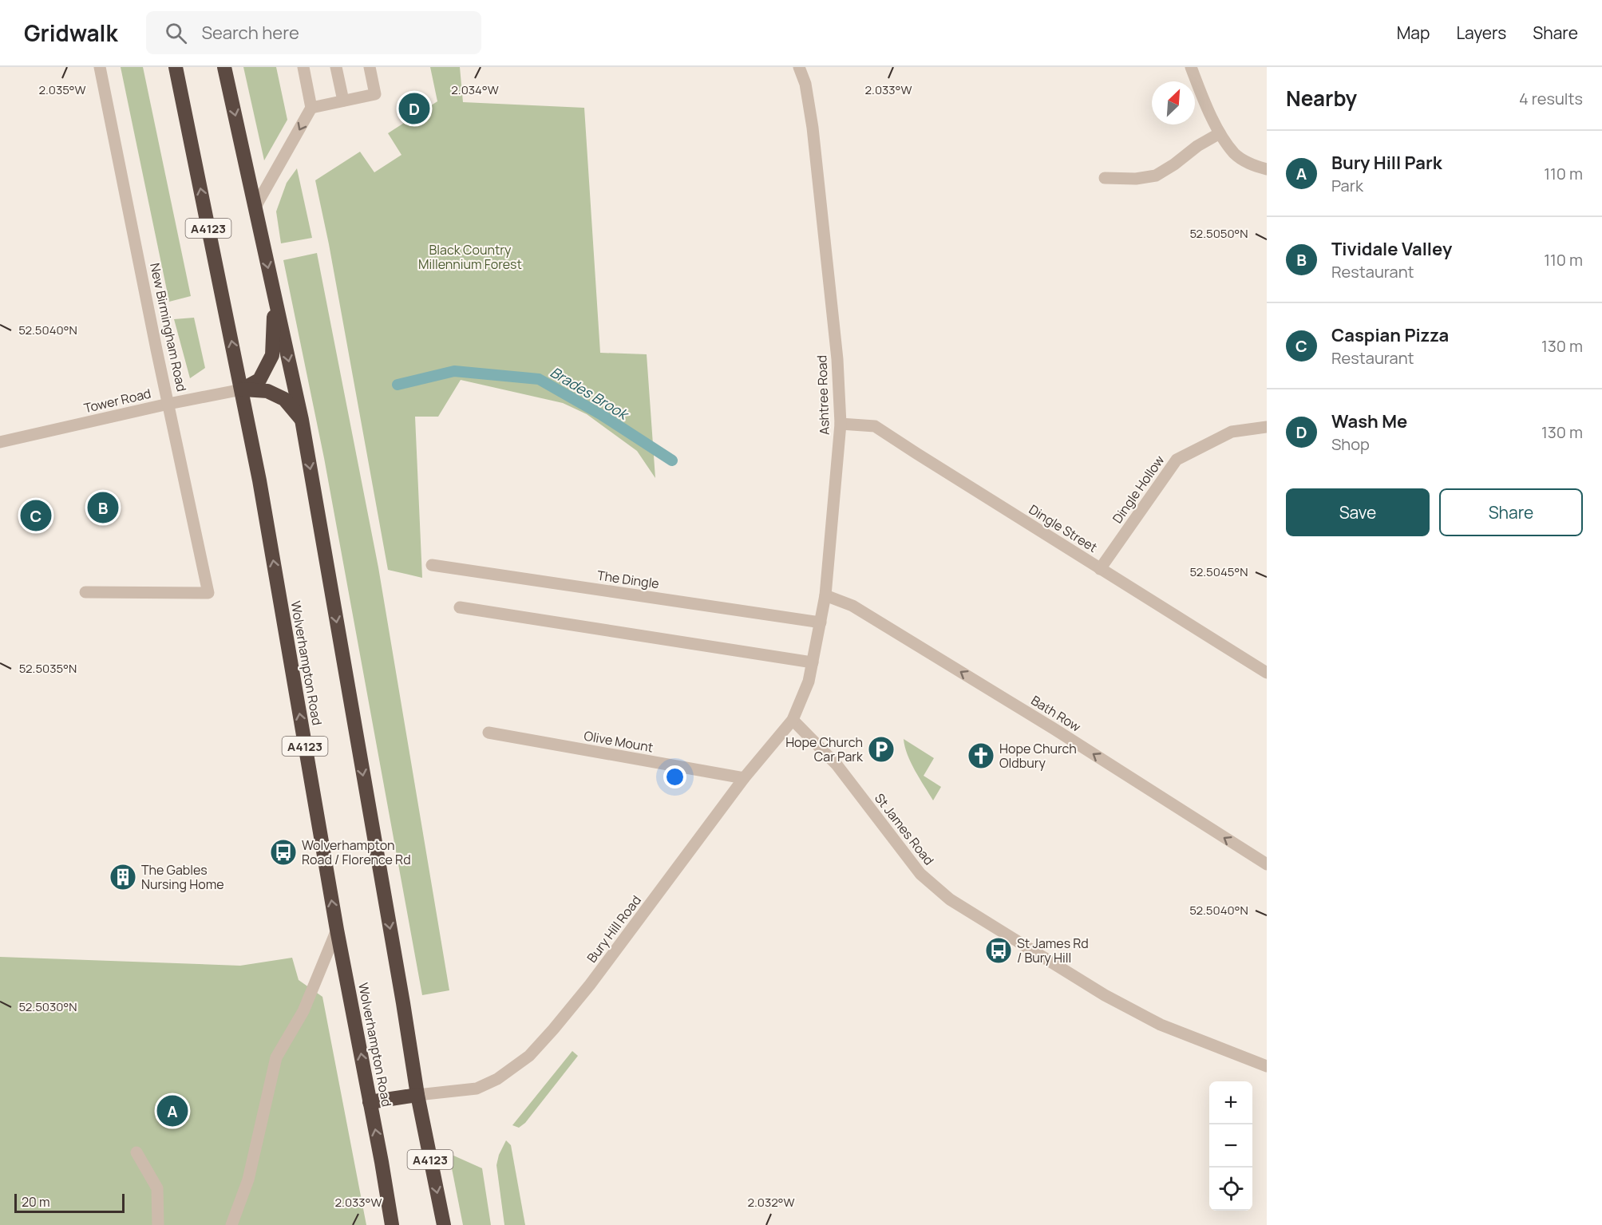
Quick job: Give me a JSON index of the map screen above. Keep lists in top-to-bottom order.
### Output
{
  "streets": {
    "highway": ["A4123", "Wolverhampton Road"],
    "street": [
      "New Birmingham Road",
      "Ashtree Road",
      "Tower Road",
      "Dingle Hollow",
      "Dingle Street",
      "The Dingle",
      "Bath Row",
      "Olive Mount",
      "St James Road",
      "Bury Hill Road"
    ]
  },
  "crossings": [
    ["A4123", "Tower Road"],
    ["A4123", "Wolverhampton Road"],
    ["A4123", "Bury Hill Road"],
    ["New Birmingham Road", "Tower Road"],
    ["Ashtree Road", "Dingle Street"],
    ["Ashtree Road", "The Dingle"],
    ["Ashtree Road", "Bath Row"],
    ["Ashtree Road", "St James Road"],
    ["Ashtree Road", "Bury Hill Road"],
    ["Tower Road", "Wolverhampton Road"],
    ["Dingle Hollow", "Dingle Street"],
    ["Olive Mount", "Bury Hill Road"],
    ["St James Road", "Bury Hill Road"]
  ],
  "one_way": ["Bath Row"],
  "water": ["Brades Brook"],
  "parks": ["Black Country Millennium Forest"],
  "places": {
    "parking": ["Hope Church Car Park"],
    "church": ["Hope Church Oldbury"],
    "bus stop": ["Wolverhampton Road / Florence Rd", "St James Rd / Bury Hill"],
    "building": ["The Gables Nursing Home"]
  },
  "scale_bar": "20 m",
  "north": "top right",
  "page": {
    "header": "Gridwalk",
    "search": "Search here",
    "nav": ["Map", "Layers", "Share"],
    "heading": ["Nearby", "4 results"],
    "pins": [
      "D",
      "B",
      "C",
      "A"
    ],
    "list": [
      {
        "mark": "A",
        "name": "Bury Hill Park",
        "note": "Park",
        "value": "110 m"
      },
      {
        "mark": "B",
        "name": "Tividale Valley",
        "note": "Restaurant",
        "value": "110 m"
      },
      {
        "mark": "C",
        "name": "Caspian Pizza",
        "note": "Restaurant",
        "value": "130 m"
      },
      {
        "mark": "D",
        "name": "Wash Me",
        "note": "Shop",
        "value": "130 m"
      }
    ],
    "buttons": ["Save", "Share"],
    "map_buttons": ["+", "−"],
    "scale": "20 m"
  },
  "coordinates": [
    "2.035°W",
    "2.034°W",
    "2.033°W",
    "52.5050°N",
    "52.5040°N",
    "52.5045°N",
    "52.5035°N",
    "52.5030°N",
    "2.032°W"
  ]
}
